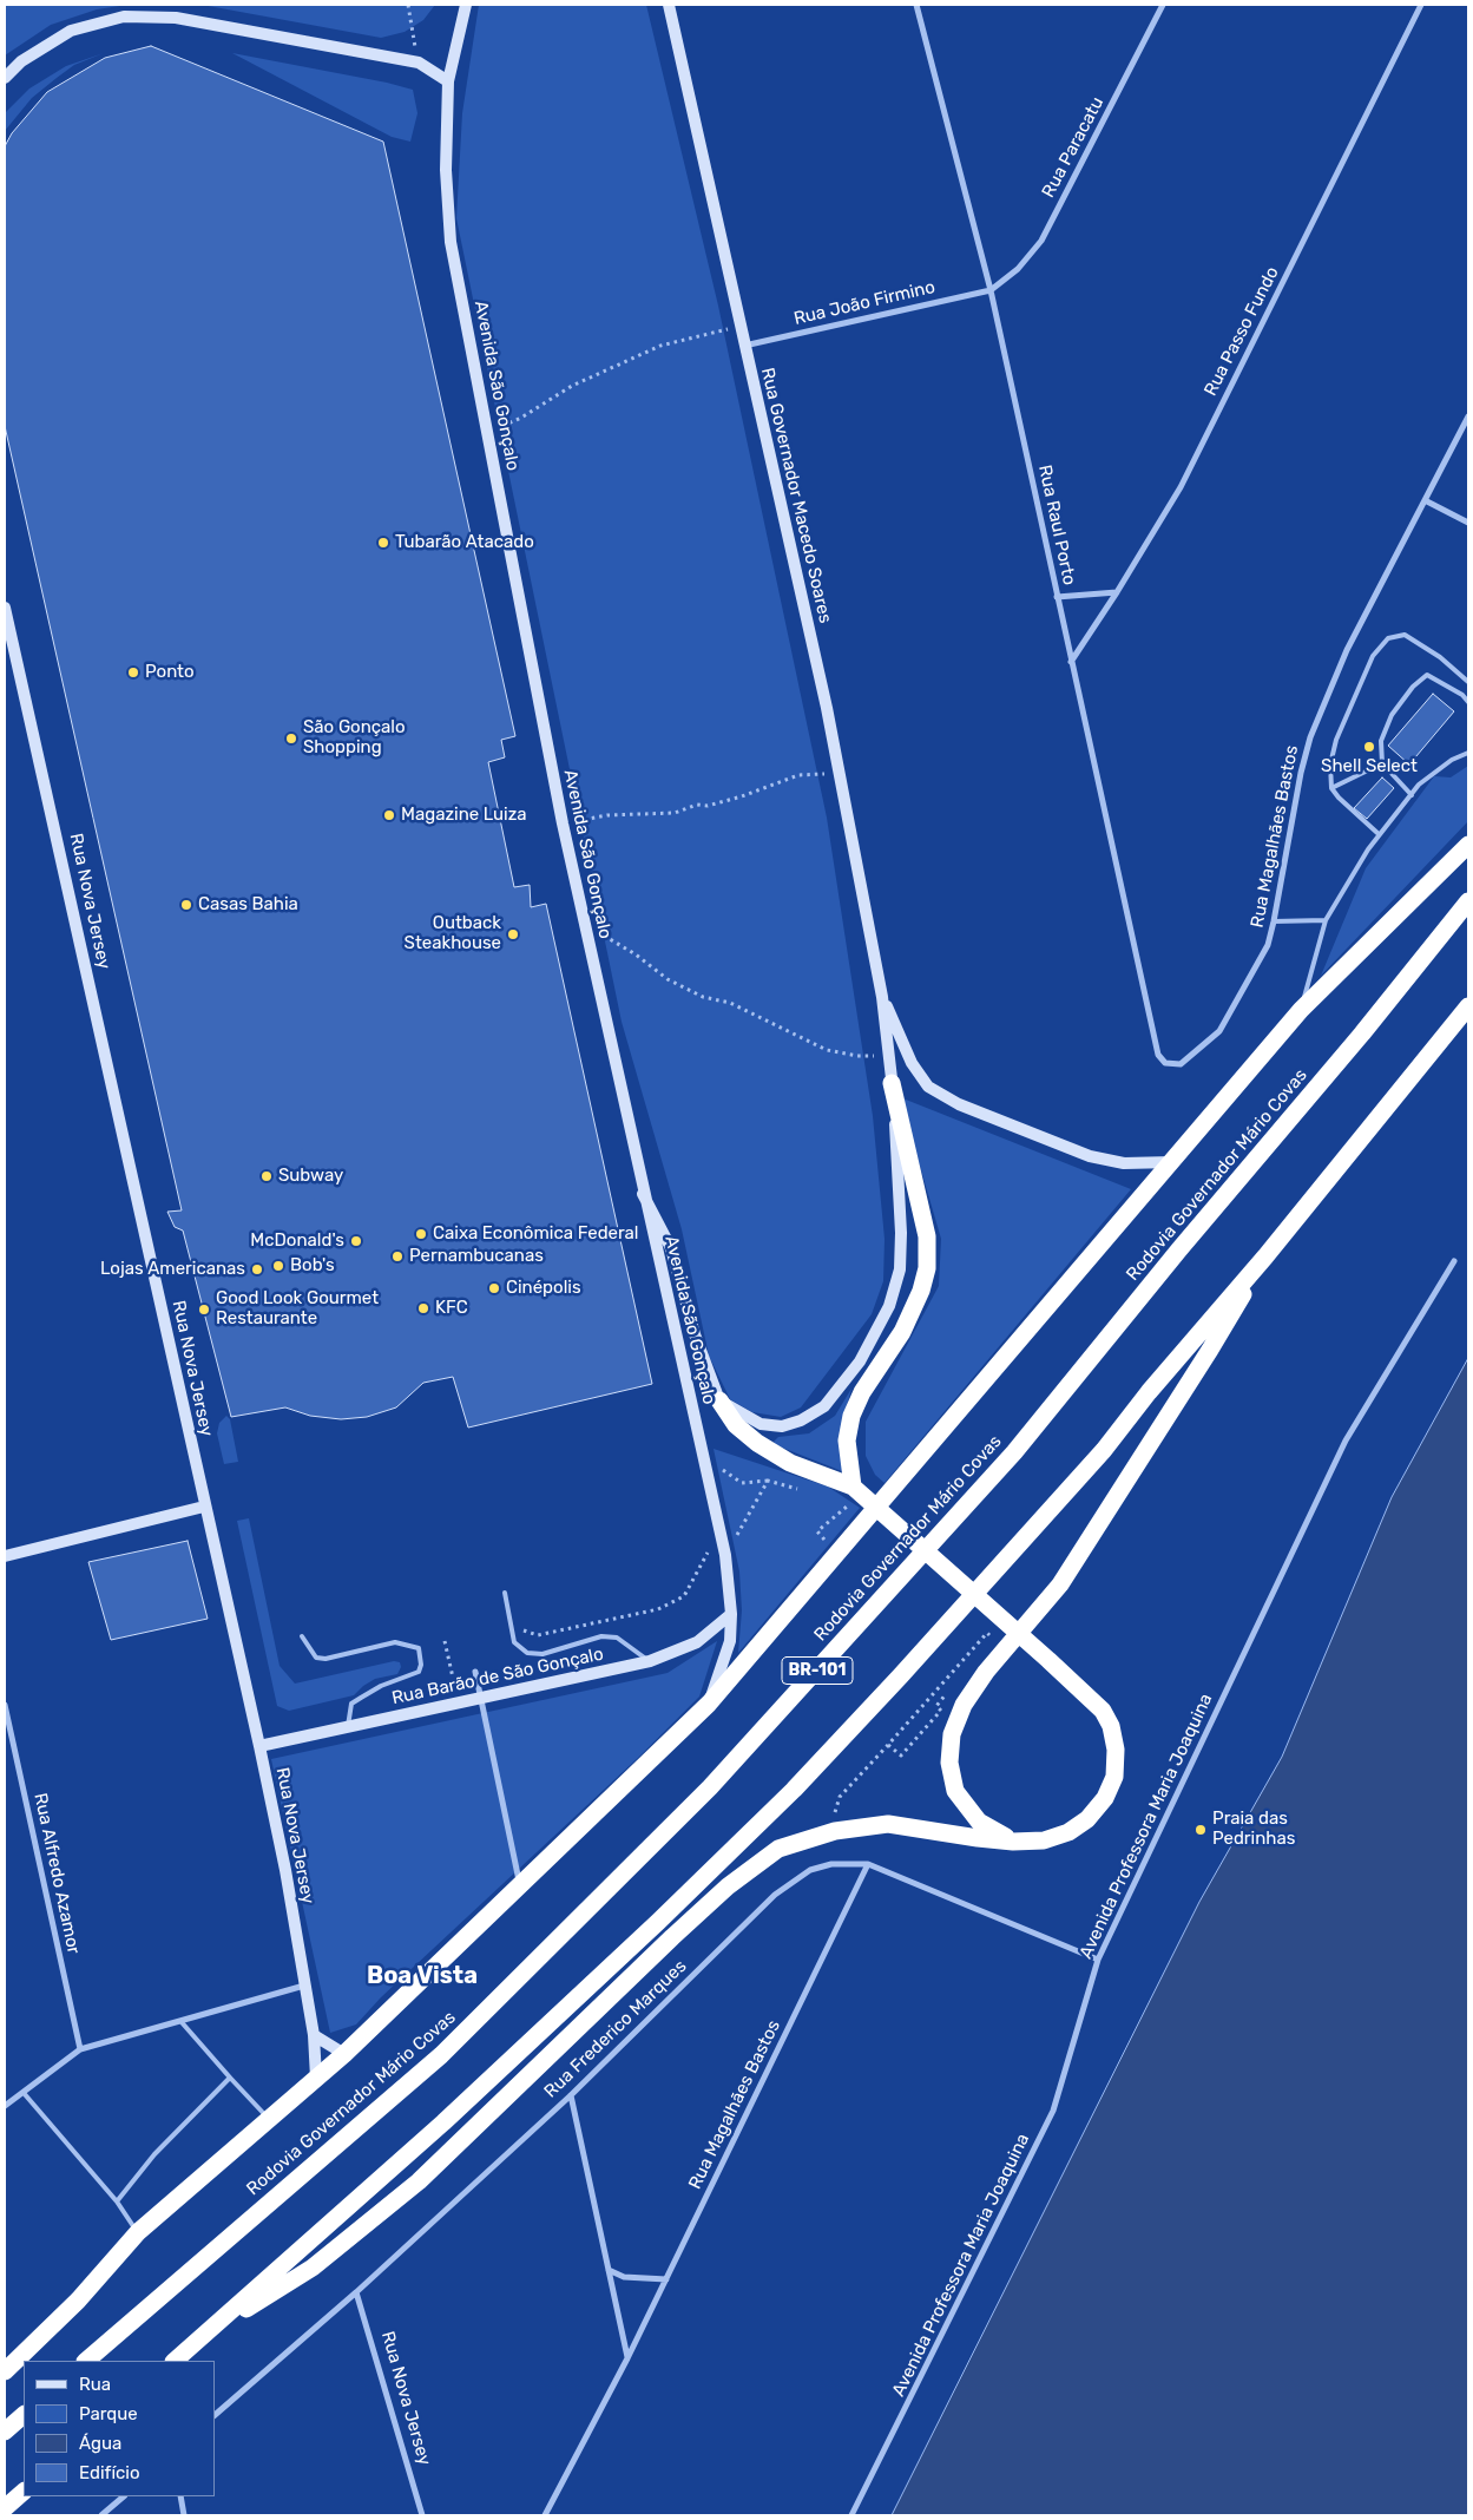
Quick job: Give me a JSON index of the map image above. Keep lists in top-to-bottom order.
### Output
{
  "streets": {
    "highway": ["Rodovia Governador Mário Covas", "BR-101"],
    "main road": [
      "Avenida São Gonçalo",
      "Rua Governador Macedo Soares",
      "Rua Nova Jersey",
      "Rua Barão de São Gonçalo"
    ],
    "street": [
      "Rua Paracatu",
      "Rua João Firmino",
      "Rua Passo Fundo",
      "Rua Raul Porto",
      "Rua Magalhães Bastos",
      "Avenida Professora Maria Joaquina",
      "Rua Alfredo Azamor",
      "Rua Frederico Marques"
    ]
  },
  "crossings": [
    ["Rua Paracatu", "Rua João Firmino"],
    ["Rua Paracatu", "Rua Raul Porto"],
    ["Rua João Firmino", "Rua Governador Macedo Soares"],
    ["Rua João Firmino", "Rua Raul Porto"],
    ["Rua Passo Fundo", "Rua Raul Porto"],
    ["Avenida São Gonçalo", "Rua Barão de São Gonçalo"],
    ["Rua Raul Porto", "Rua Magalhães Bastos"],
    ["Rua Magalhães Bastos", "Rua Frederico Marques"],
    ["Rua Nova Jersey", "Rua Barão de São Gonçalo"],
    ["Rua Nova Jersey", "Rua Frederico Marques"],
    ["Avenida Professora Maria Joaquina", "Rua Frederico Marques"]
  ],
  "districts": ["Boa Vista"],
  "places": [
    "Tubarão Atacado",
    "Ponto",
    "São Gonçalo Shopping",
    "Shell Select",
    "Magazine Luiza",
    "Casas Bahia",
    "Outback Steakhouse",
    "Subway",
    "Caixa Econômica Federal",
    "McDonald's",
    "Pernambucanas",
    "Bob's",
    "Lojas Americanas",
    "Cinépolis",
    "KFC",
    "Good Look Gourmet Restaurante",
    "Praia das Pedrinhas"
  ],
  "legend": [
    "Rua",
    "Parque",
    "Água",
    "Edifício"
  ]
}
